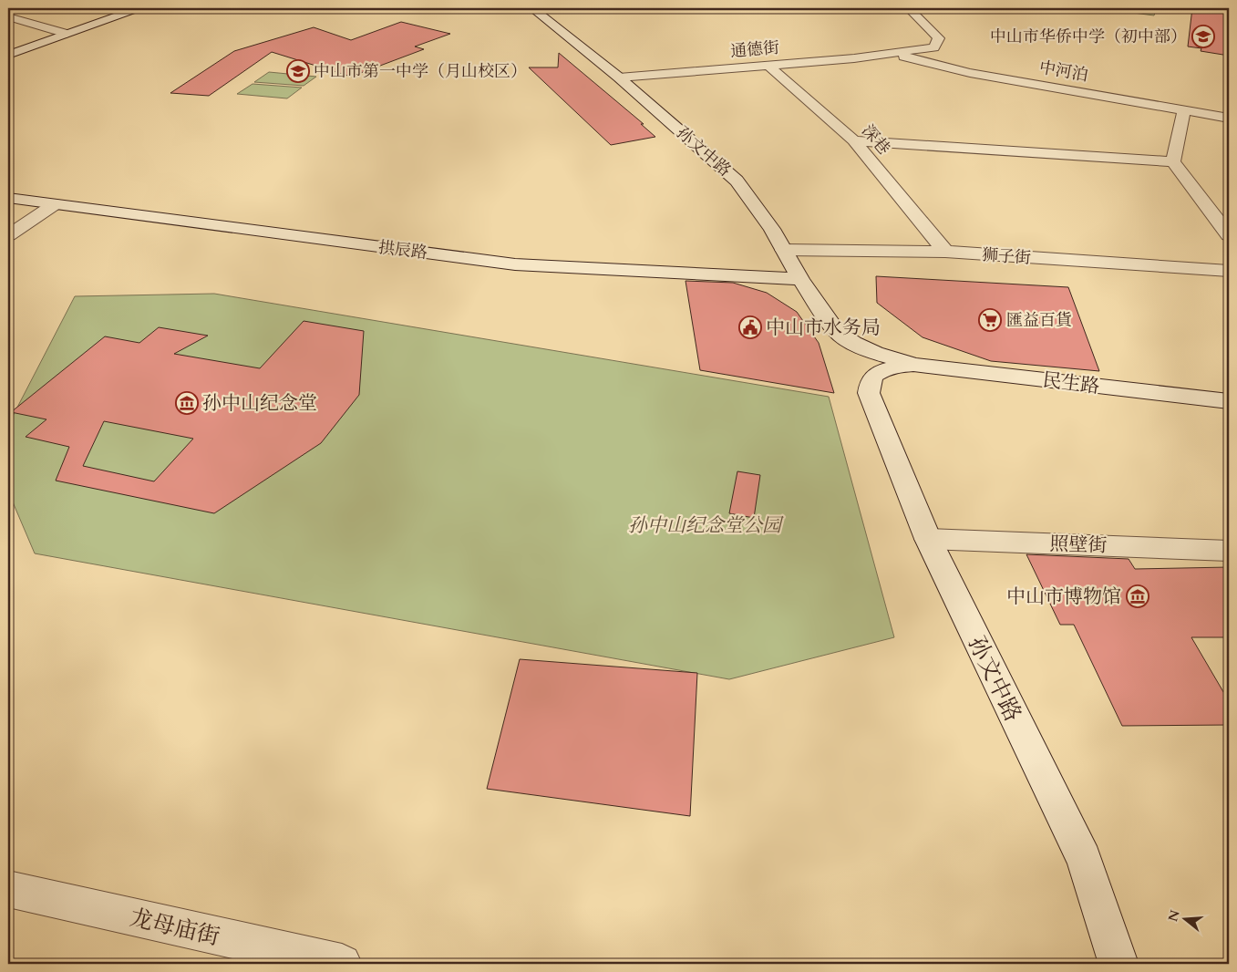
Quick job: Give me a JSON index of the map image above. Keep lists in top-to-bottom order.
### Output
{
  "streets": {
    "street": [
      "通德街",
      "中河泊",
      "深巷",
      "孙文中路",
      "拱辰路",
      "狮子街",
      "民生路",
      "照壁街",
      "龙母庙街"
    ]
  },
  "crossings": [
    ["通德街", "中河泊"],
    ["通德街", "深巷"],
    ["通德街", "孙文中路"],
    ["深巷", "狮子街"],
    ["孙文中路", "拱辰路"],
    ["孙文中路", "狮子街"],
    ["孙文中路", "民生路"],
    ["孙文中路", "照壁街"]
  ],
  "parks": ["孙中山纪念堂公园"],
  "places": {
    "school or university": ["中山市华侨中学（初中部）", "中山市第一中学（月山校区）"],
    "supermarket": ["匯益百貨"],
    "public building": ["中山市水务局"],
    "museum": ["孙中山纪念堂", "中山市博物馆"]
  },
  "north": "left"
}
